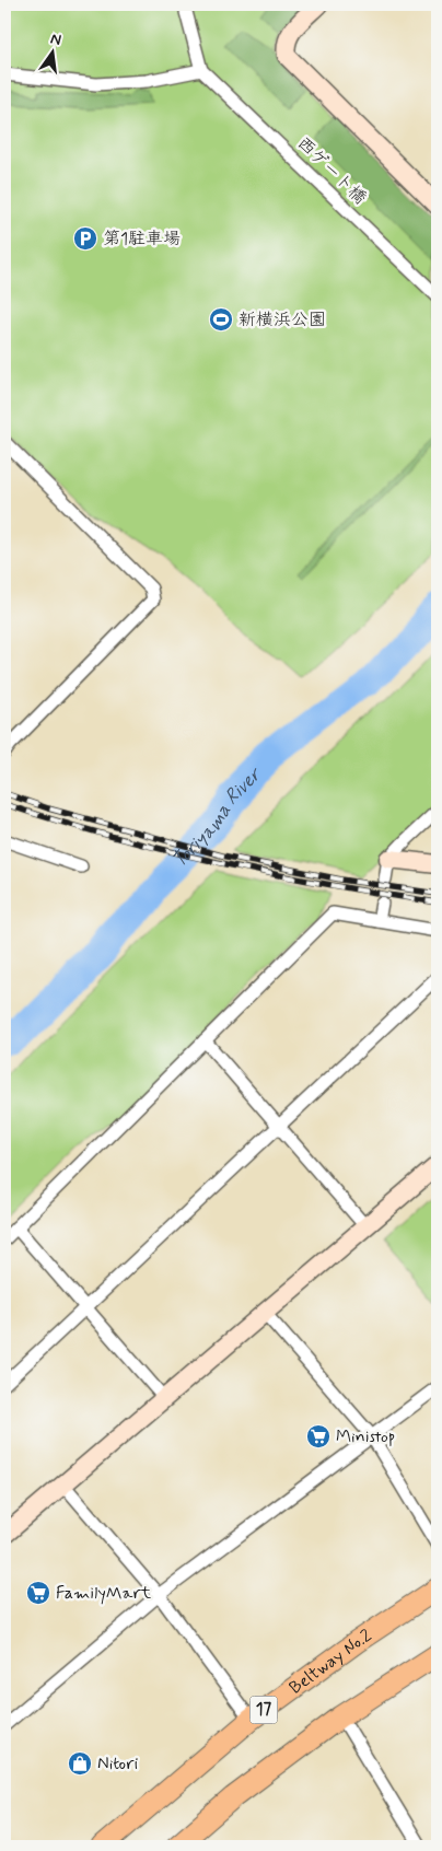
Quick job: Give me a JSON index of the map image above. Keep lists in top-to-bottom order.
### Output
{
  "streets": {
    "main road": ["Beltway No.2", "17"],
    "street": ["西ゲート橋"]
  },
  "water": ["Toriyama River"],
  "places": {
    "parking": ["第1駐車場"],
    "sports": ["新横浜公園"],
    "supermarket": ["Ministop", "FamilyMart"],
    "shop": ["Nitori"]
  },
  "north": "top"
}
